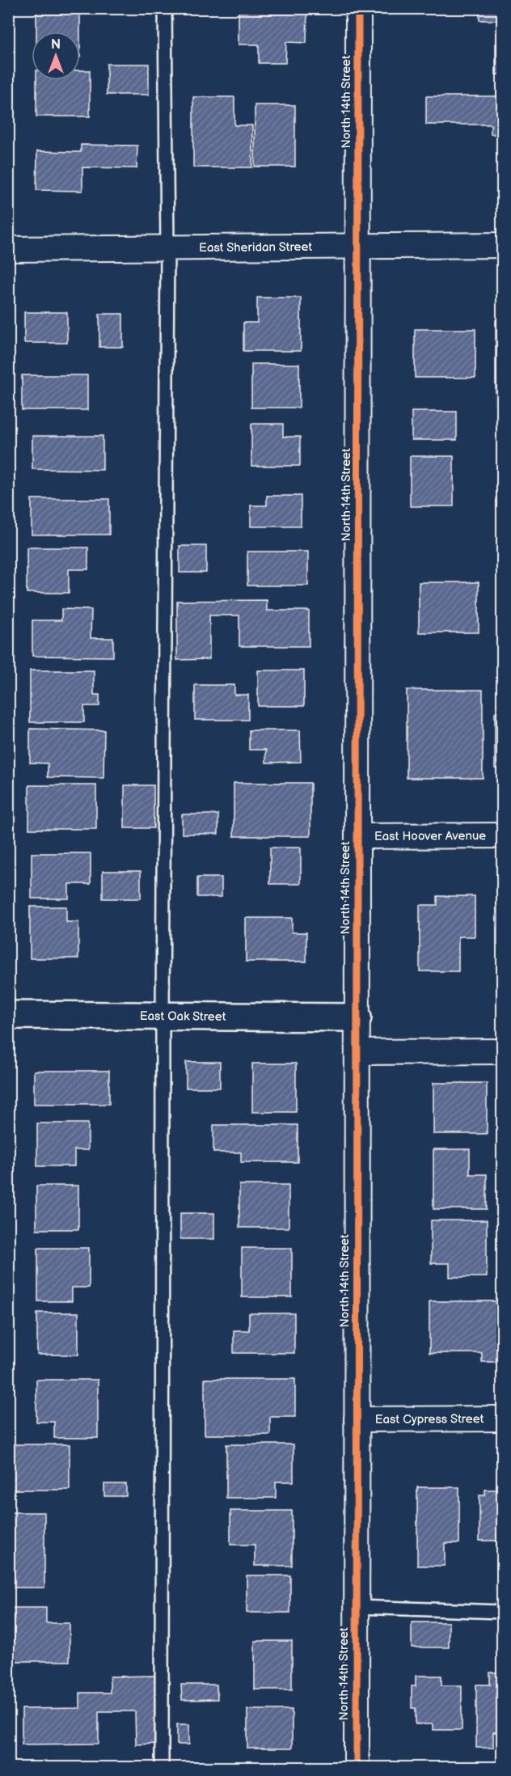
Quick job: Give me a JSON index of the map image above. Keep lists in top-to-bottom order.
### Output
{
  "streets": {
    "street": [
      "North 14th Street",
      "East Sheridan Street",
      "East Hoover Avenue",
      "East Oak Street",
      "East Cypress Street"
    ]
  },
  "crossings": [
    ["North 14th Street", "East Sheridan Street"],
    ["North 14th Street", "East Hoover Avenue"],
    ["North 14th Street", "East Oak Street"],
    ["North 14th Street", "East Cypress Street"]
  ],
  "north": "top"
}
